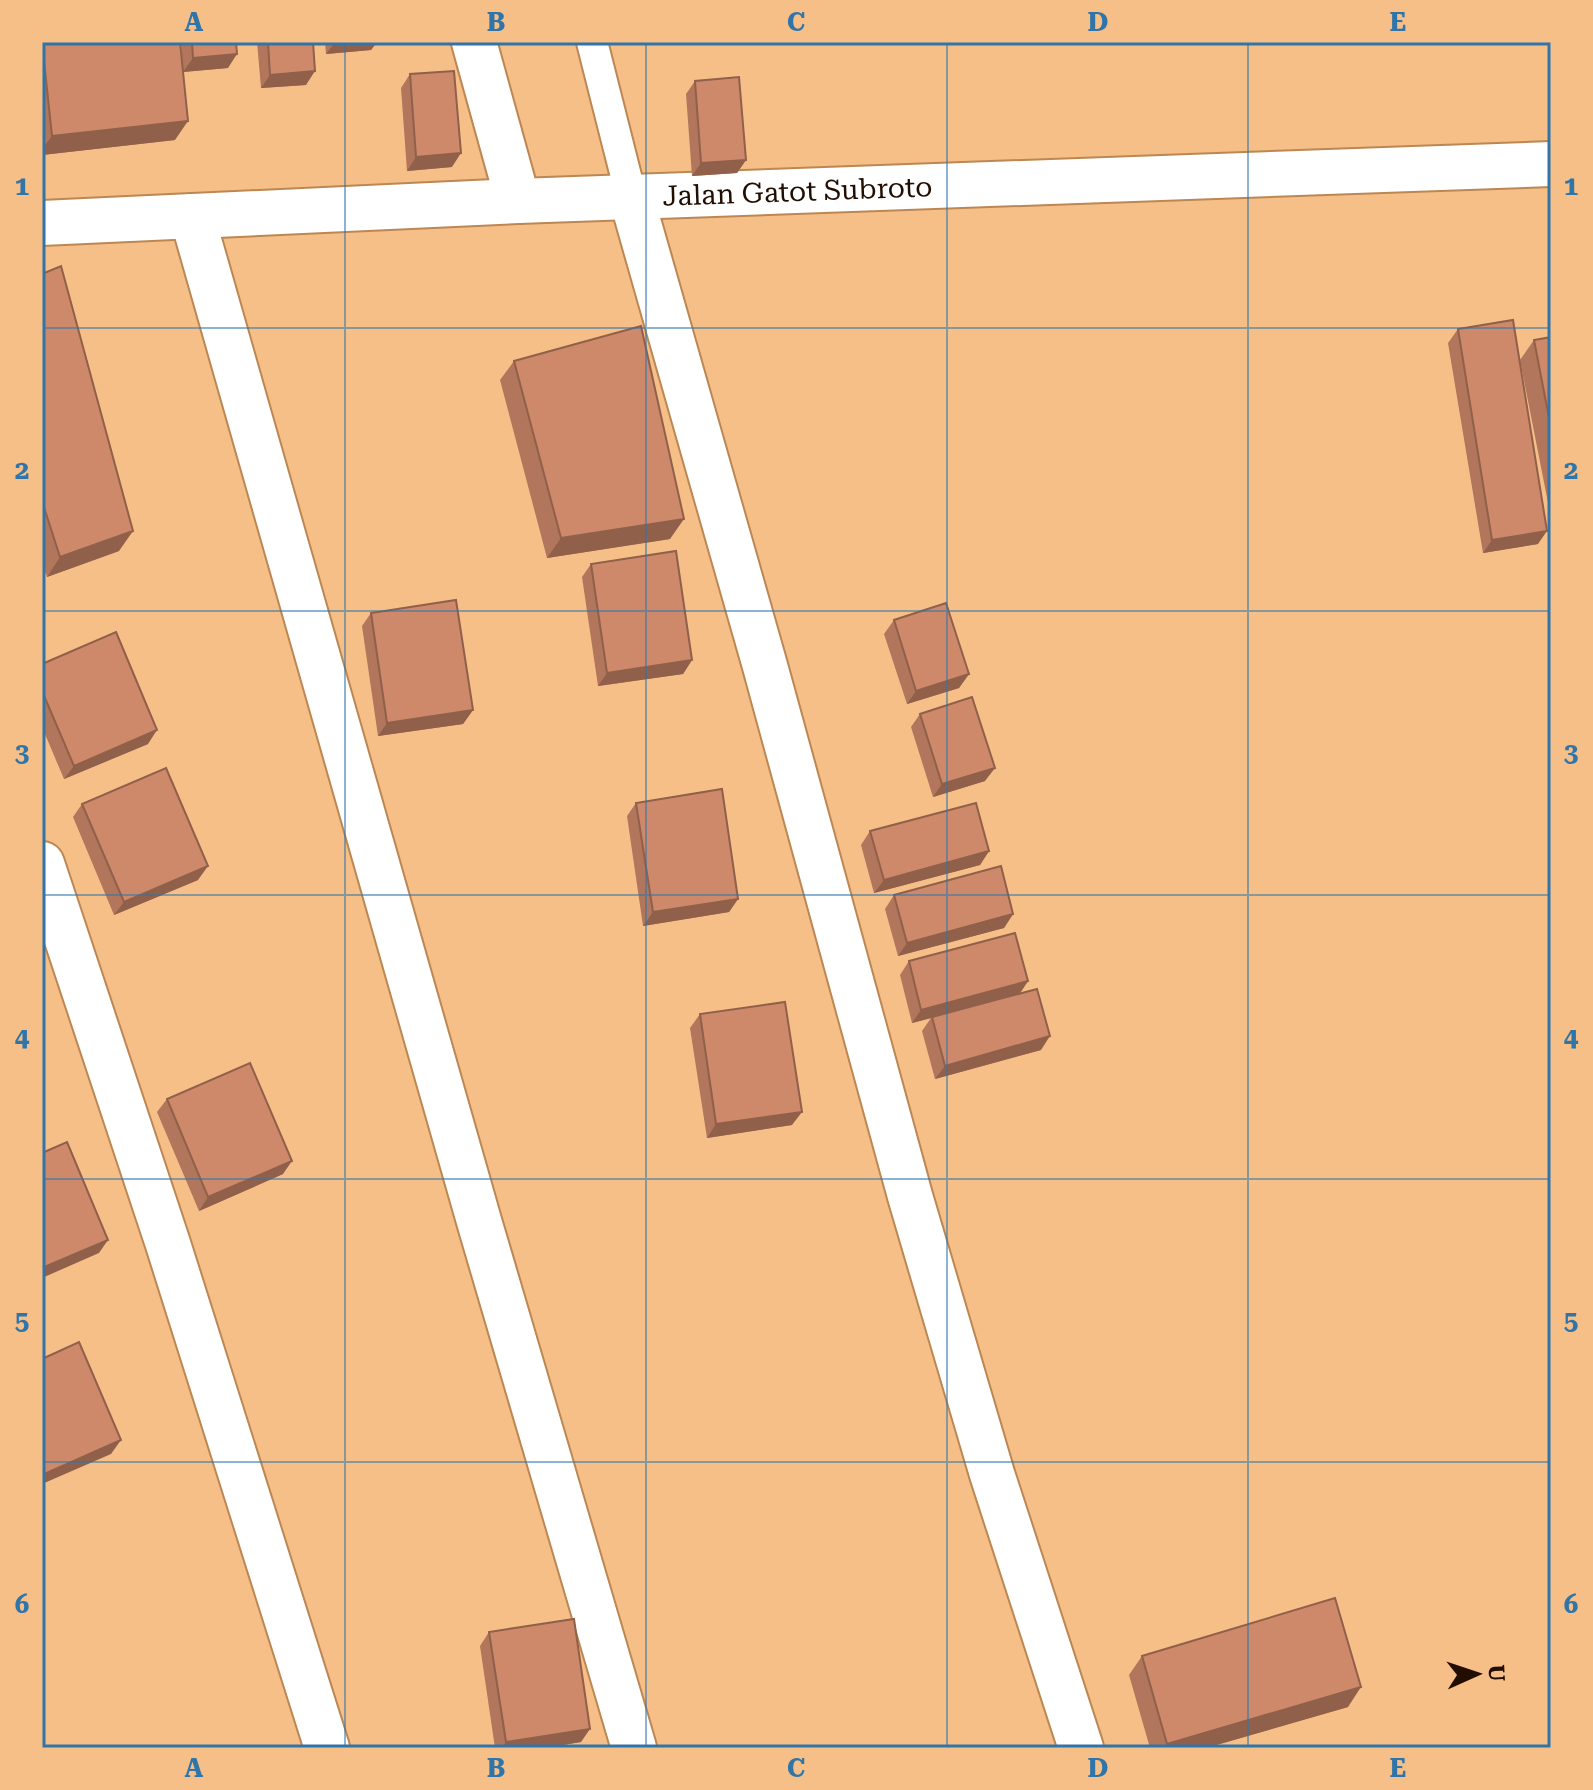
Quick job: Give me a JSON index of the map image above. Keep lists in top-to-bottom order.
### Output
{
  "streets": {
    "street": ["Jalan Gatot Subroto"]
  },
  "north": "right",
  "grid": {
    "columns": [
      "A",
      "B",
      "C",
      "D",
      "E"
    ],
    "rows": [
      "1",
      "2",
      "3",
      "4",
      "5",
      "6"
    ]
  }
}
